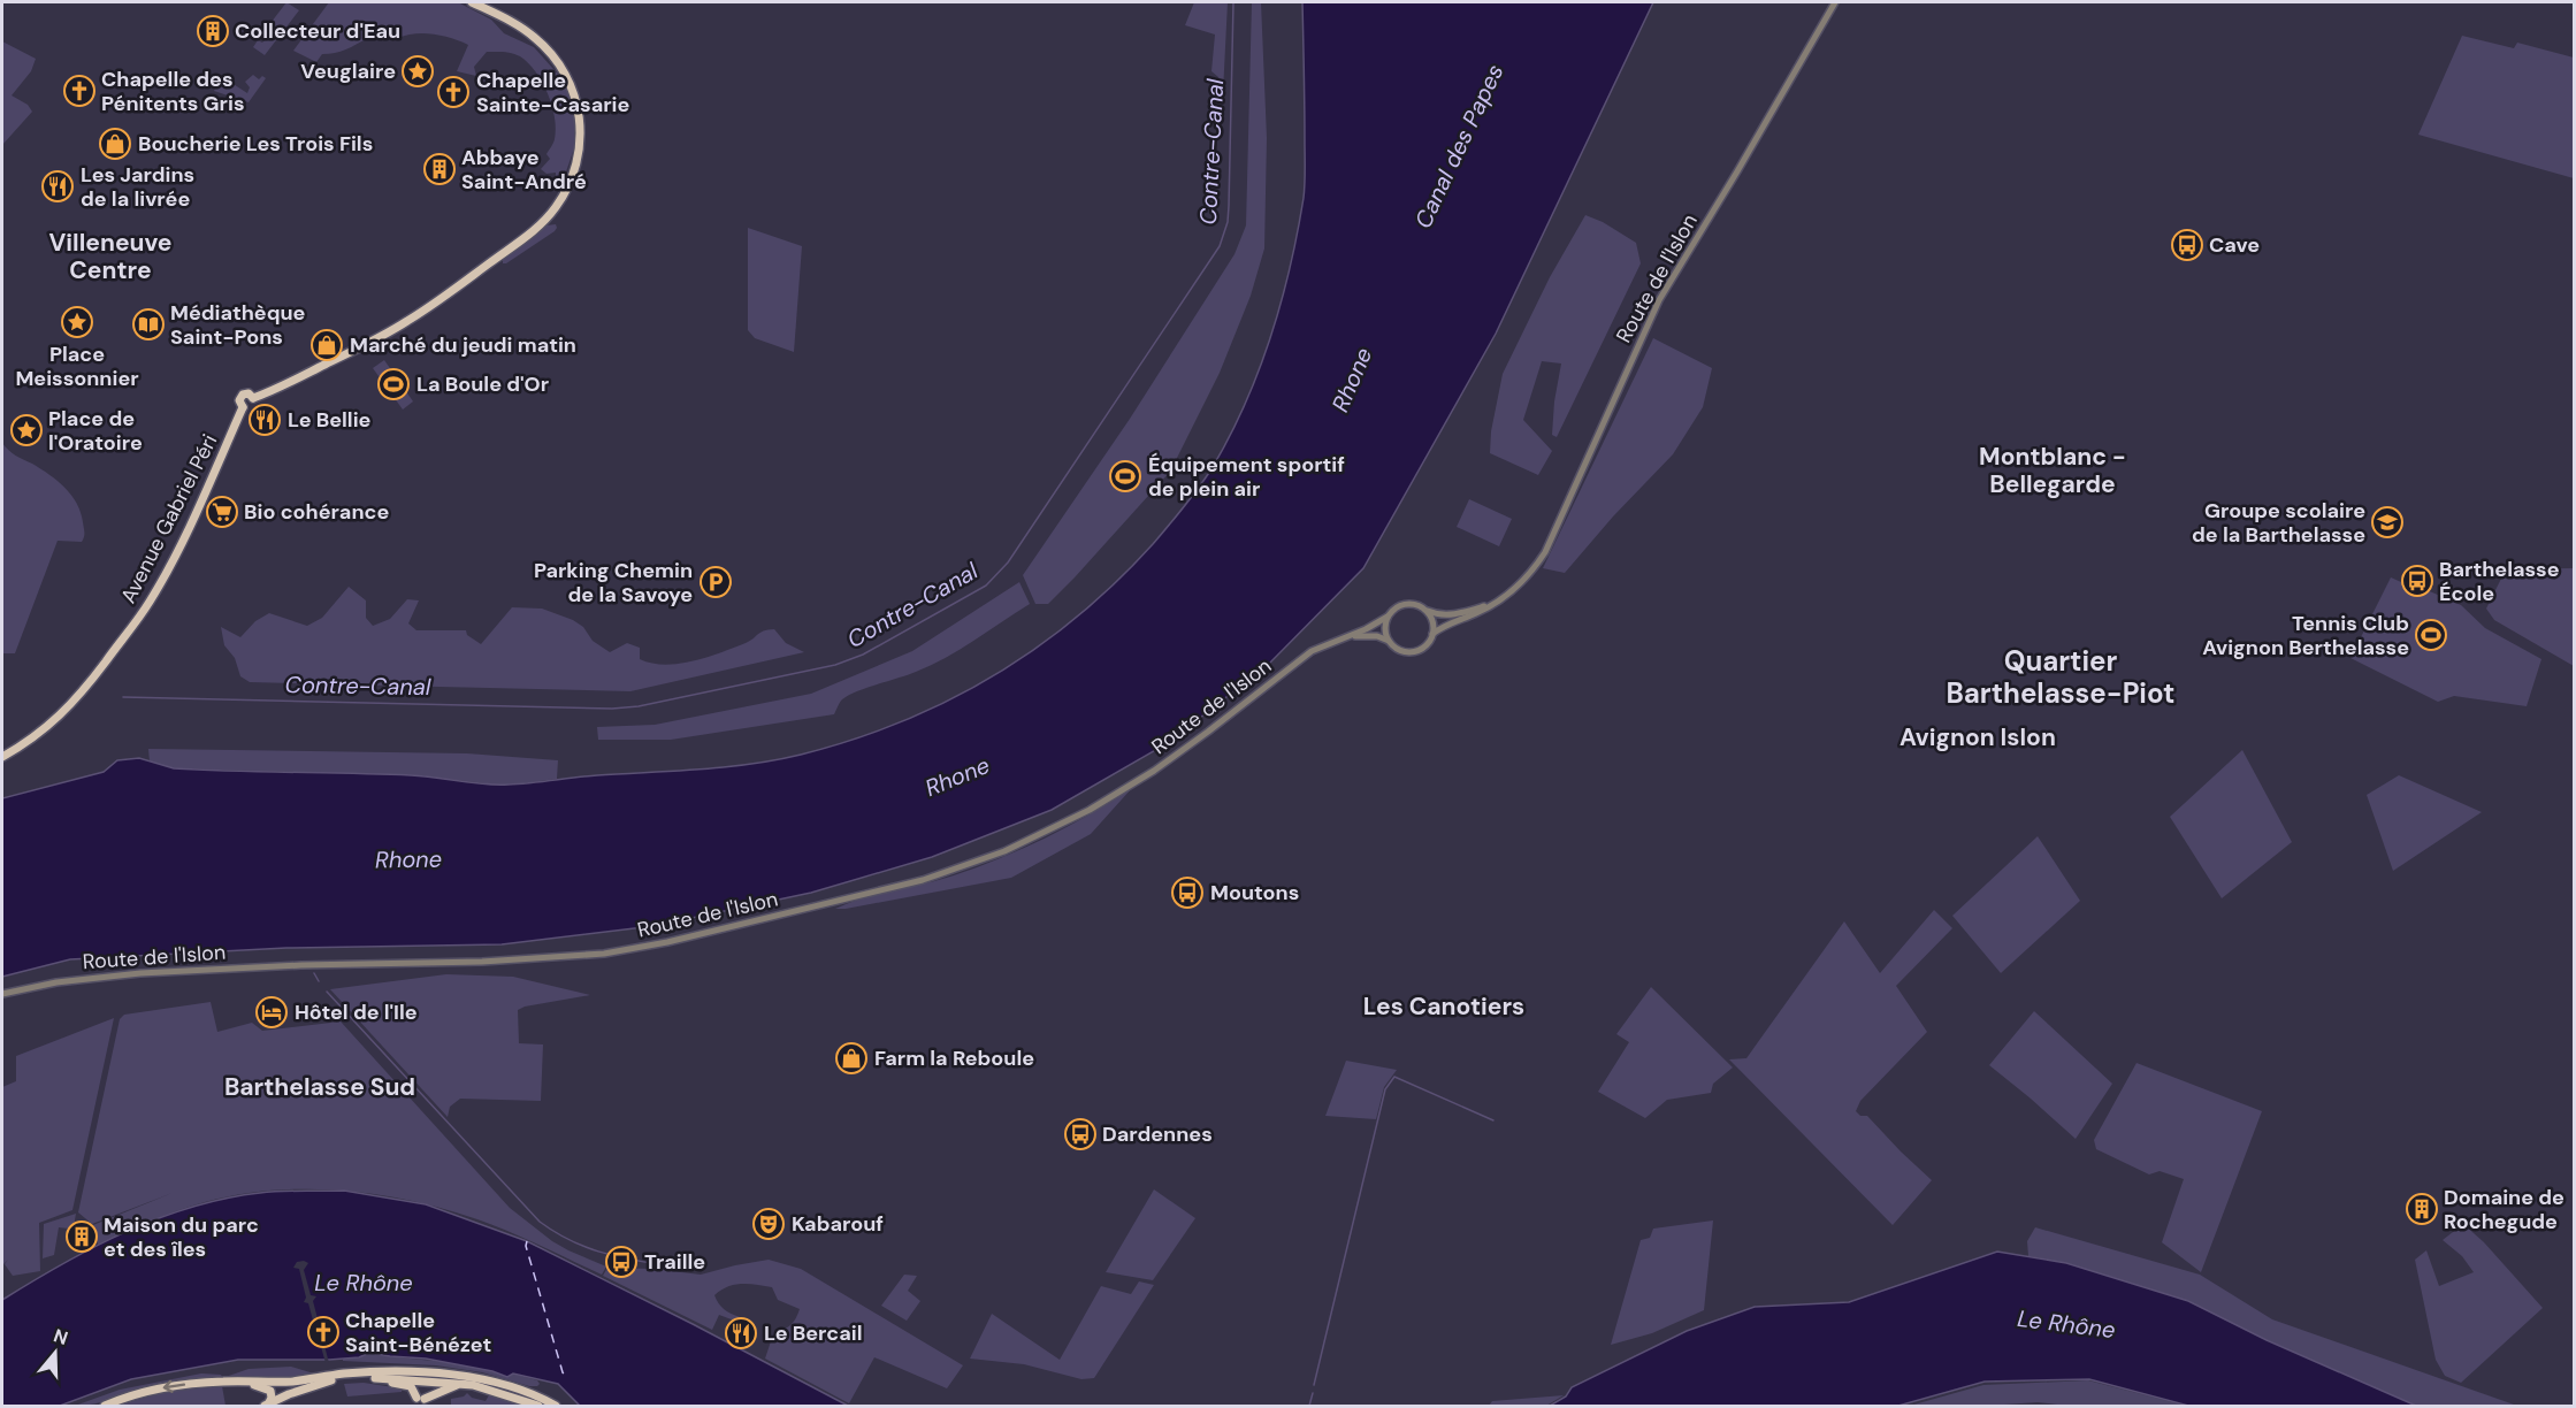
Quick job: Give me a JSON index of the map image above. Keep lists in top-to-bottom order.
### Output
{
  "streets": {
    "main road": ["Avenue Gabriel Péri"],
    "street": ["Route de l'Islon"]
  },
  "districts": [
    "Villeneuve Centre",
    "Montblanc - Bellegarde",
    "Quartier Barthelasse-Piot",
    "Avignon Islon",
    "Les Canotiers",
    "Barthelasse Sud"
  ],
  "water": [
    "Canal des Papes",
    "Contre-Canal",
    "Rhone",
    "Le Rhône"
  ],
  "places": {
    "building": [
      "Collecteur d'Eau",
      "Abbaye Saint-André",
      "Domaine de Rochegude",
      "Maison du parc et des îles"
    ],
    "place": ["Veuglaire", "Place Meissonnier", "Place de l'Oratoire"],
    "church": ["Chapelle des Pénitents Gris", "Chapelle Sainte-Casarie", "Chapelle Saint-Bénézet"],
    "shop": ["Boucherie Les Trois Fils", "Marché du jeudi matin", "Farm la Reboule"],
    "restaurant": ["Les Jardins de la livrée", "Le Bellie", "Le Bercail"],
    "bus stop": [
      "Cave",
      "Barthelasse École",
      "Moutons",
      "Dardennes",
      "Traille"
    ],
    "library": ["Médiathèque Saint-Pons"],
    "sports": ["La Boule d'Or", "Équipement sportif de plein air", "Tennis Club Avignon Berthelasse"],
    "supermarket": ["Bio cohérance"],
    "school or university": ["Groupe scolaire de la Barthelasse"],
    "parking": ["Parking Chemin de la Savoye"],
    "hotel": ["Hôtel de l'Ile"],
    "theatre": ["Kabarouf"]
  },
  "north": "top"
}
